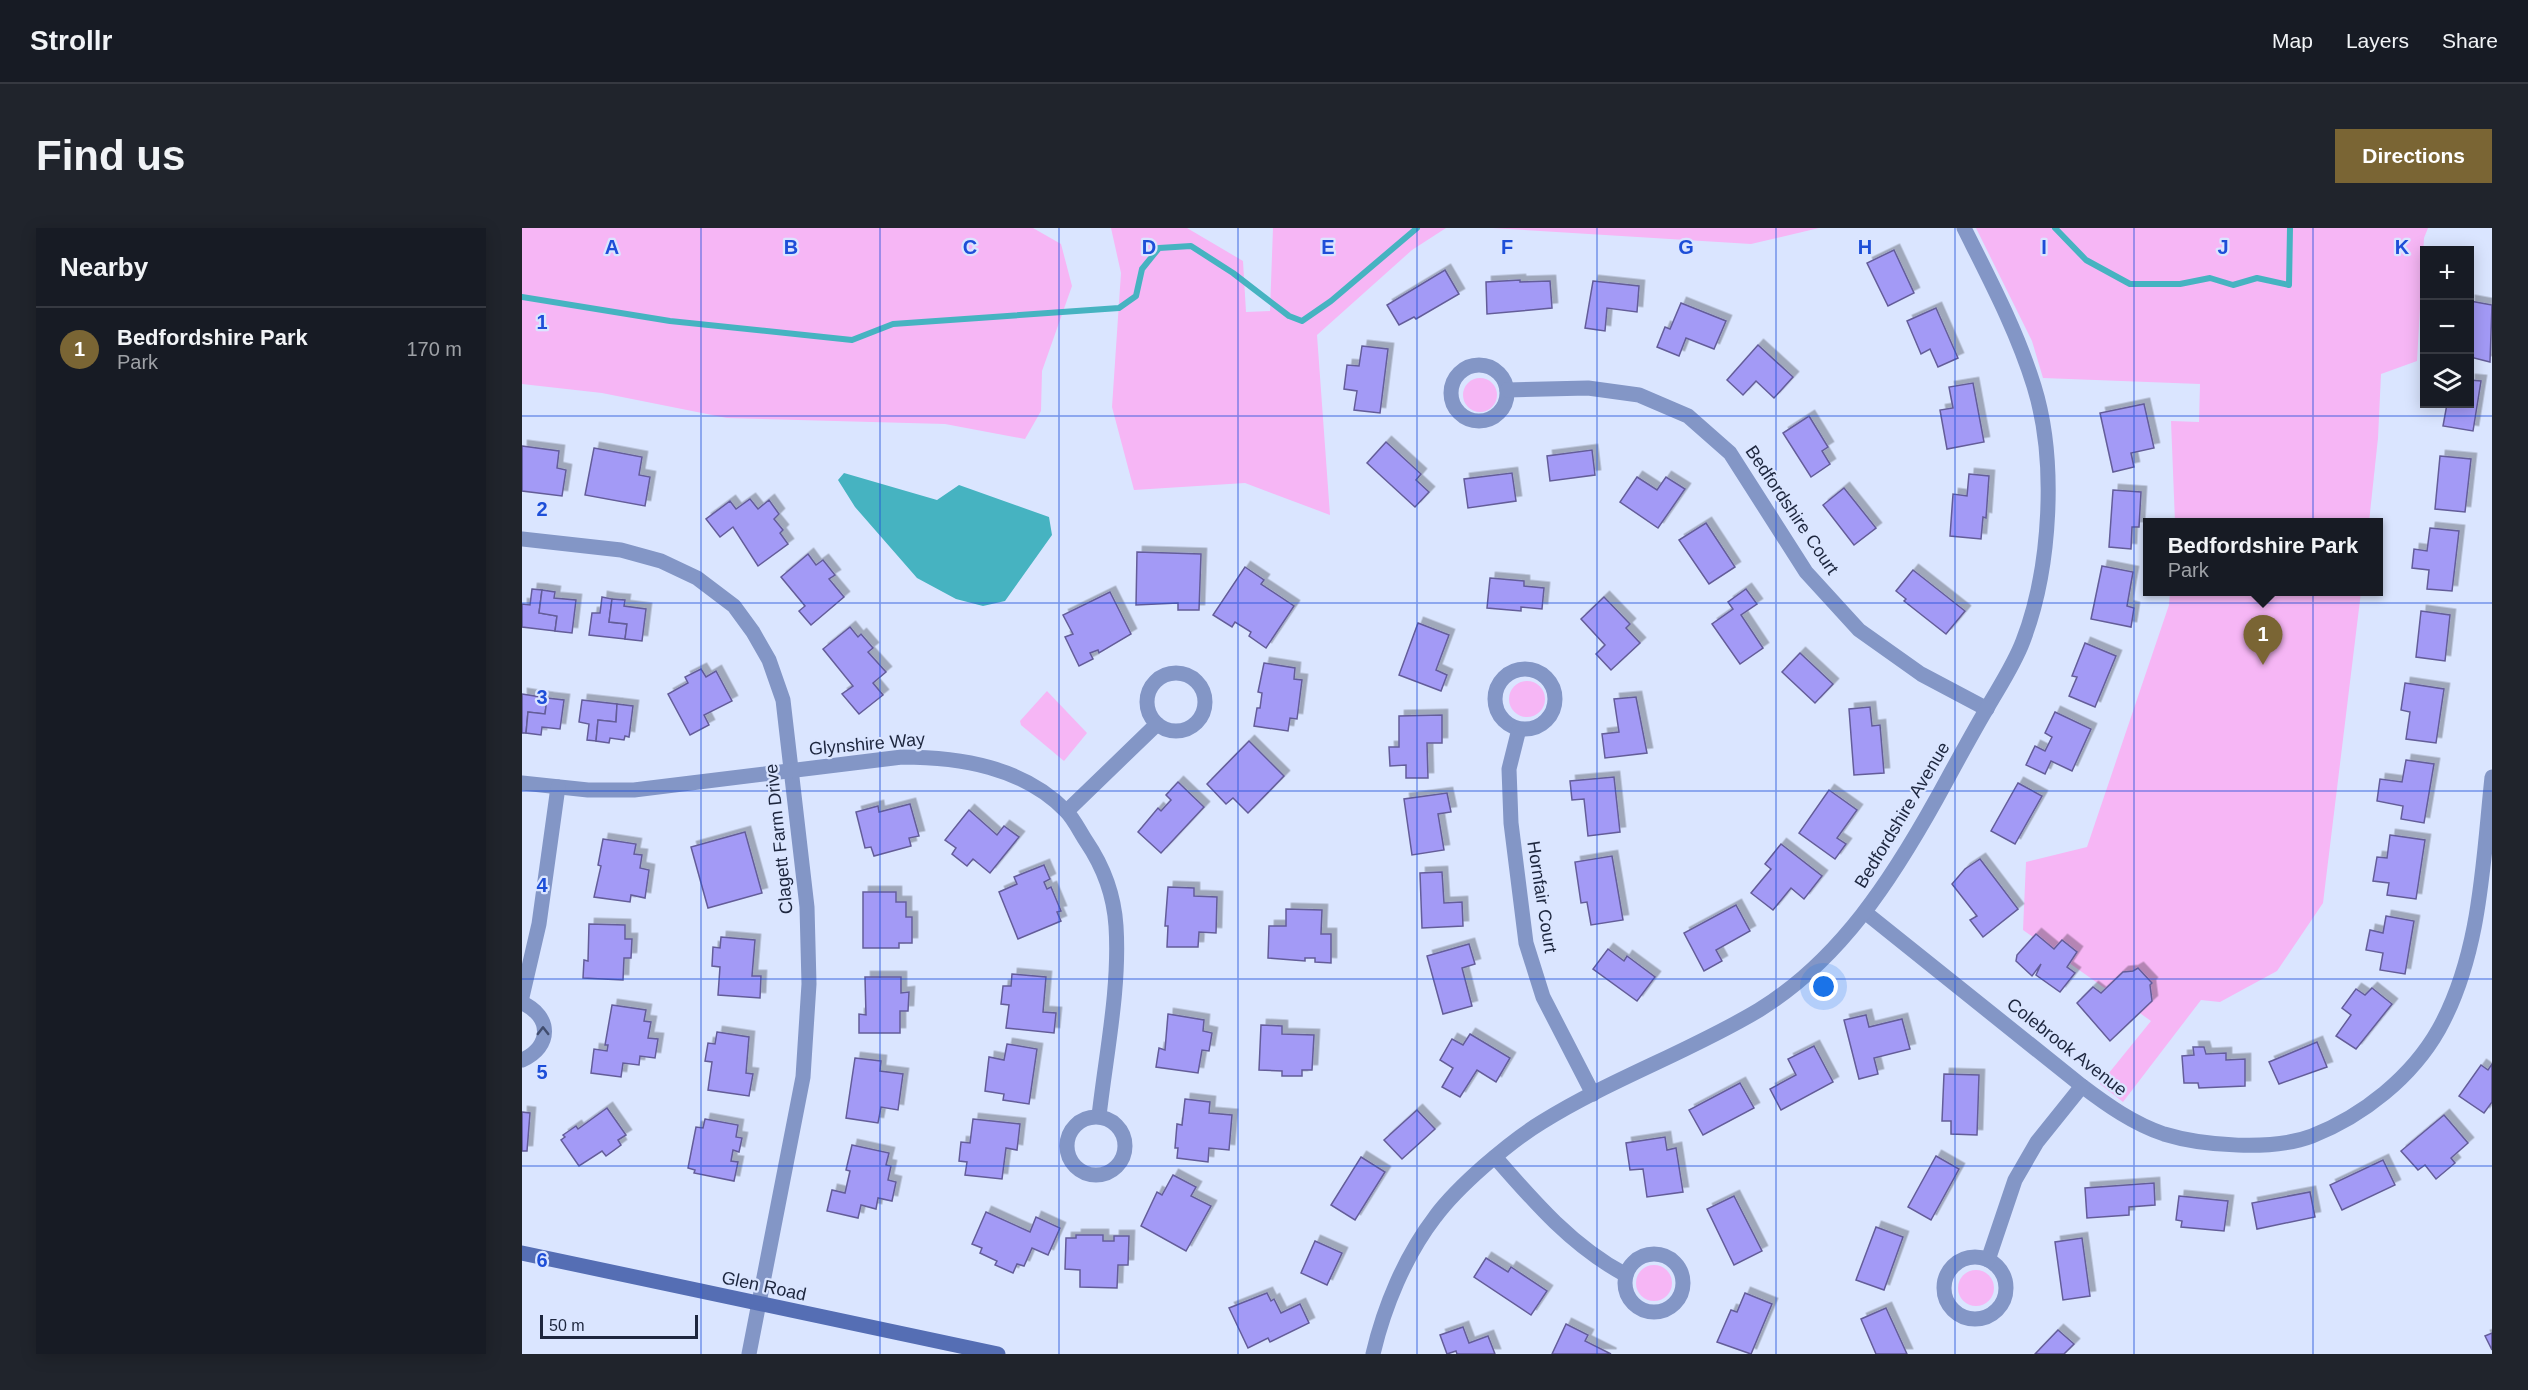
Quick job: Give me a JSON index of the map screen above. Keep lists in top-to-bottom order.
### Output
{
  "streets": {
    "main road": ["Glen Road"],
    "street": [
      "Bedfordshire Court",
      "Glynshire Way",
      "Bedfordshire Avenue",
      "Clagett Farm Drive",
      "Hornfair Court",
      "Colebrook Avenue"
    ]
  },
  "crossings": [
    ["Bedfordshire Court", "Bedfordshire Avenue"],
    ["Glynshire Way", "Clagett Farm Drive"],
    ["Bedfordshire Avenue", "Hornfair Court"],
    ["Bedfordshire Avenue", "Colebrook Avenue"],
    ["Clagett Farm Drive", "Glen Road"]
  ],
  "scale_bar": "50 m",
  "page": {
    "header": "Strollr",
    "nav": ["Map", "Layers", "Share"],
    "buttons": "Directions",
    "title": "Find us",
    "heading": "Nearby",
    "map_buttons": ["+", "−"],
    "list": [
      {
        "mark": "1",
        "name": "Bedfordshire Park",
        "note": "Park",
        "value": "170 m"
      }
    ],
    "popup": ["Bedfordshire Park", "Park"],
    "pins": "1",
    "scale": "50 m"
  },
  "grid": {
    "columns": [
      "A",
      "B",
      "C",
      "D",
      "E",
      "F",
      "G",
      "H",
      "I",
      "J",
      "K"
    ],
    "rows": [
      "1",
      "2",
      "3",
      "4",
      "5",
      "6"
    ]
  }
}
